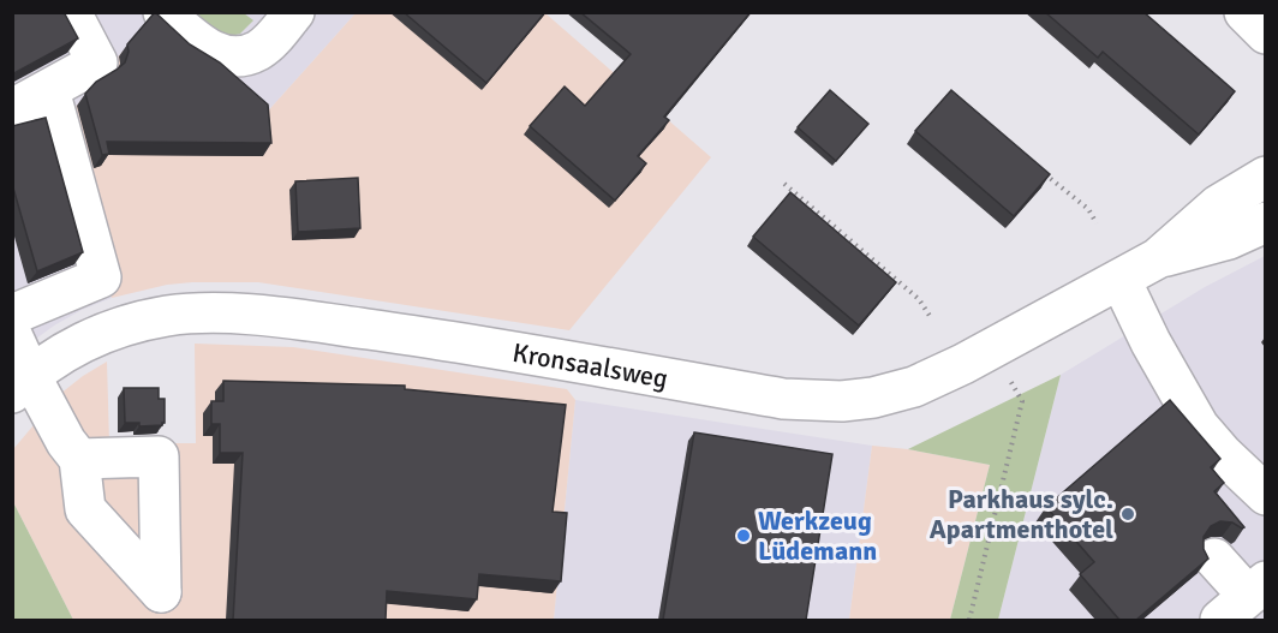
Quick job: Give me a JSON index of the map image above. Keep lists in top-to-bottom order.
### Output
{
  "streets": {
    "street": ["Kronsaalsweg"]
  },
  "places": ["Parkhaus sylc. Apartmenthotel", "Werkzeug Lüdemann"]
}
